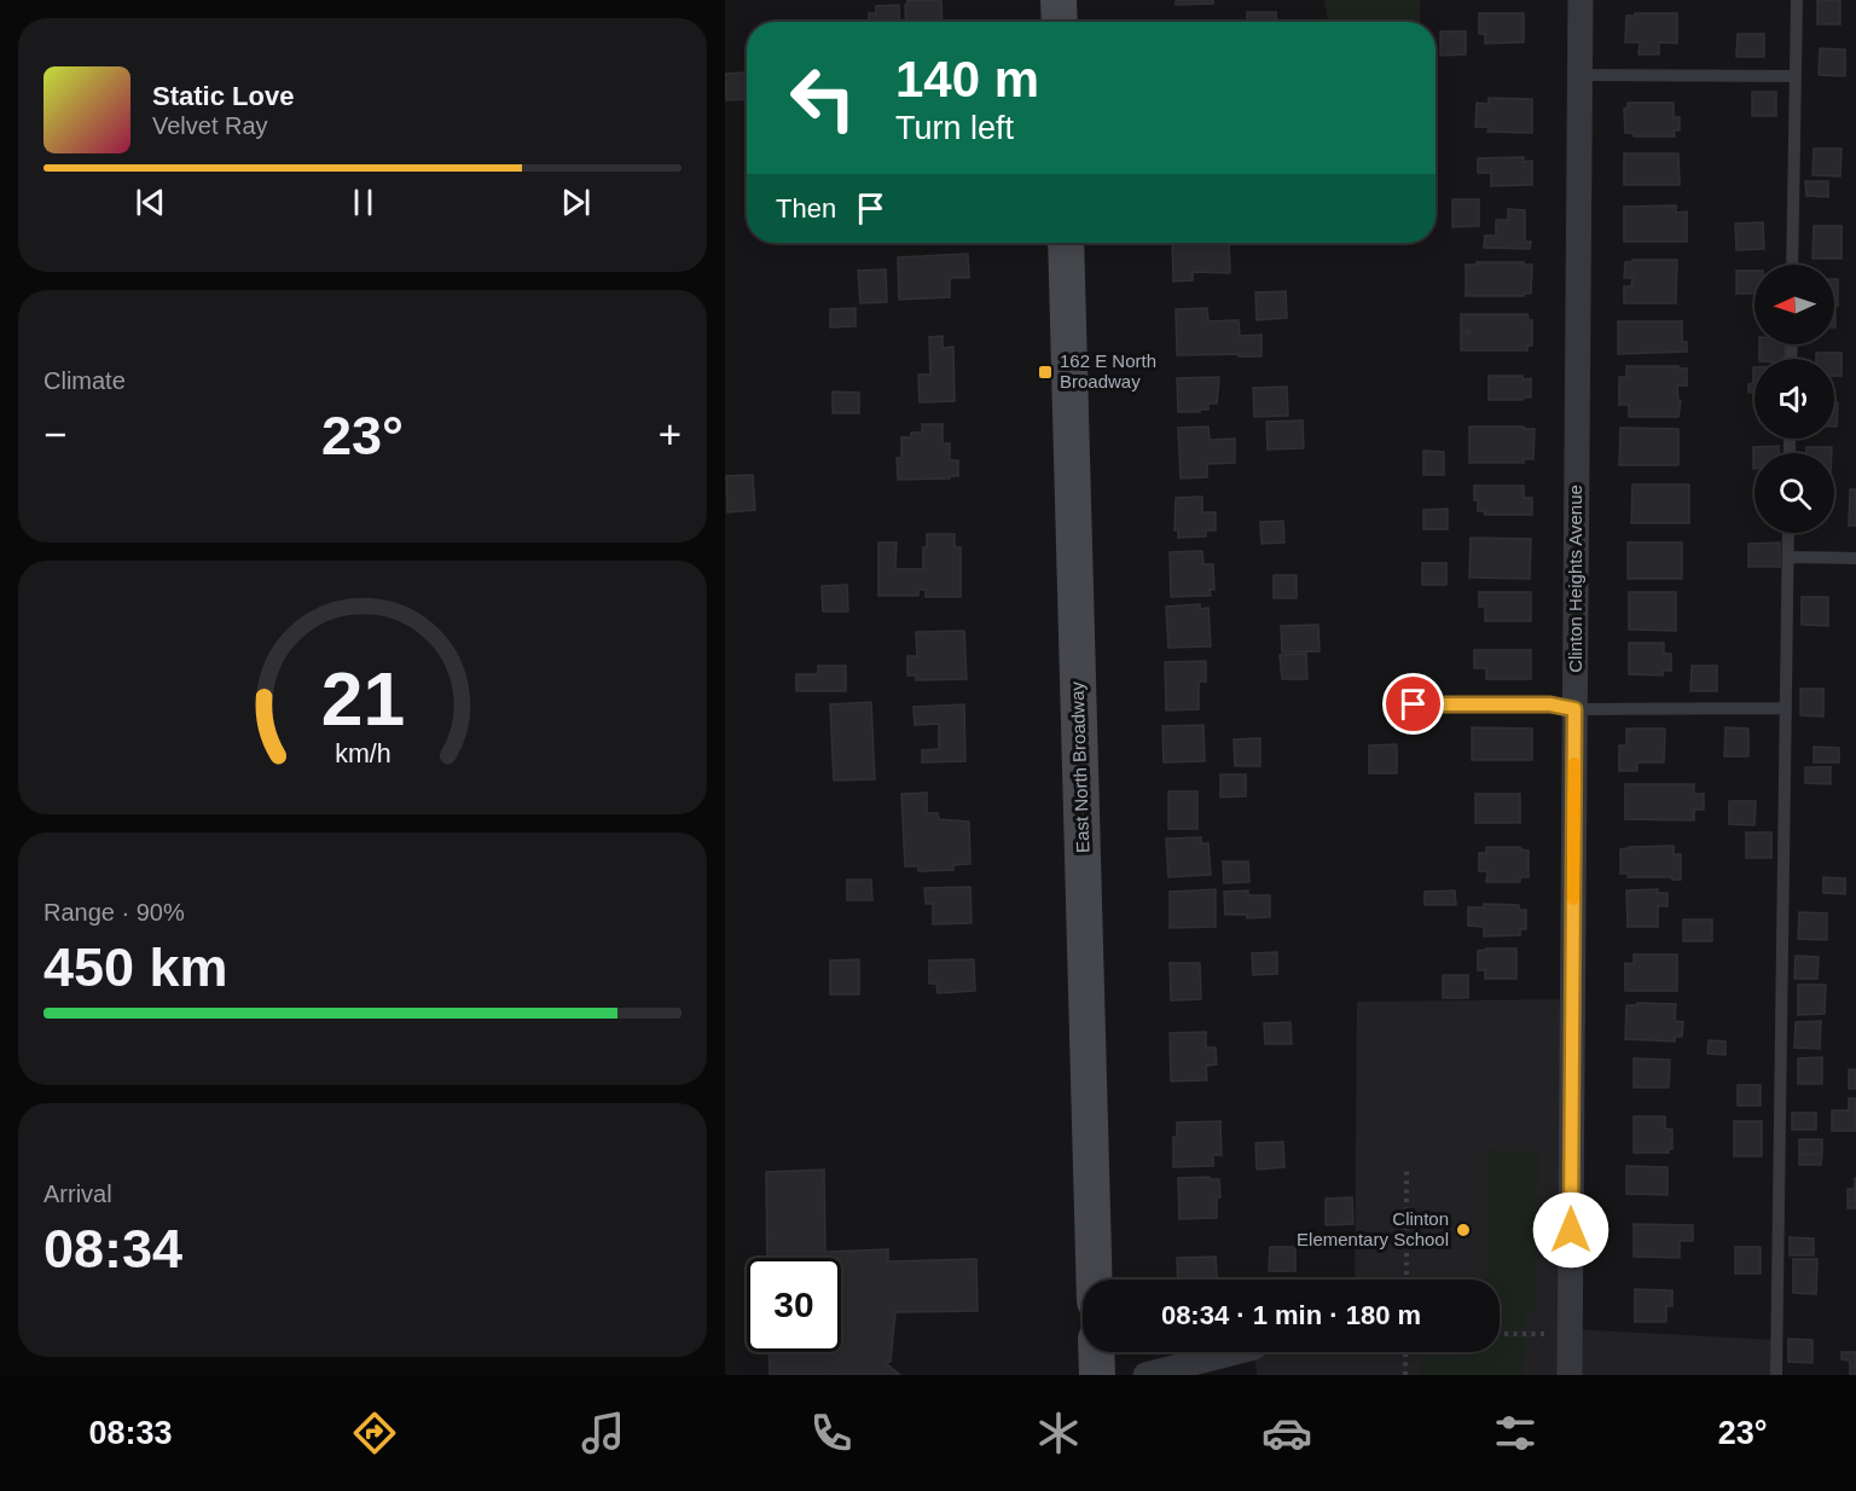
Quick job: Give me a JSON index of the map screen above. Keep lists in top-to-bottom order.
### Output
{
  "streets": {
    "main road": ["East North Broadway"],
    "street": ["Clinton Heights Avenue"]
  },
  "places": {
    "transit": ["162 E North Broadway"],
    "other": ["Clinton Elementary School"]
  },
  "north": "left",
  "page": {
    "turn": ["140 m", "Turn left"],
    "song": ["Static Love", "Velvet Ray"],
    "then": "Then",
    "tile": [
      "Climate",
      ["Range · 90%", "450 km"],
      ["Arrival", "08:34"]
    ],
    "heat": ["−", "23°", "+"],
    "limit": "30",
    "trip": "08:34 · 1 min · 180 m",
    "tabs": ["08:33", "23°"],
    "gauge": ["21", "km/h"]
  }
}
